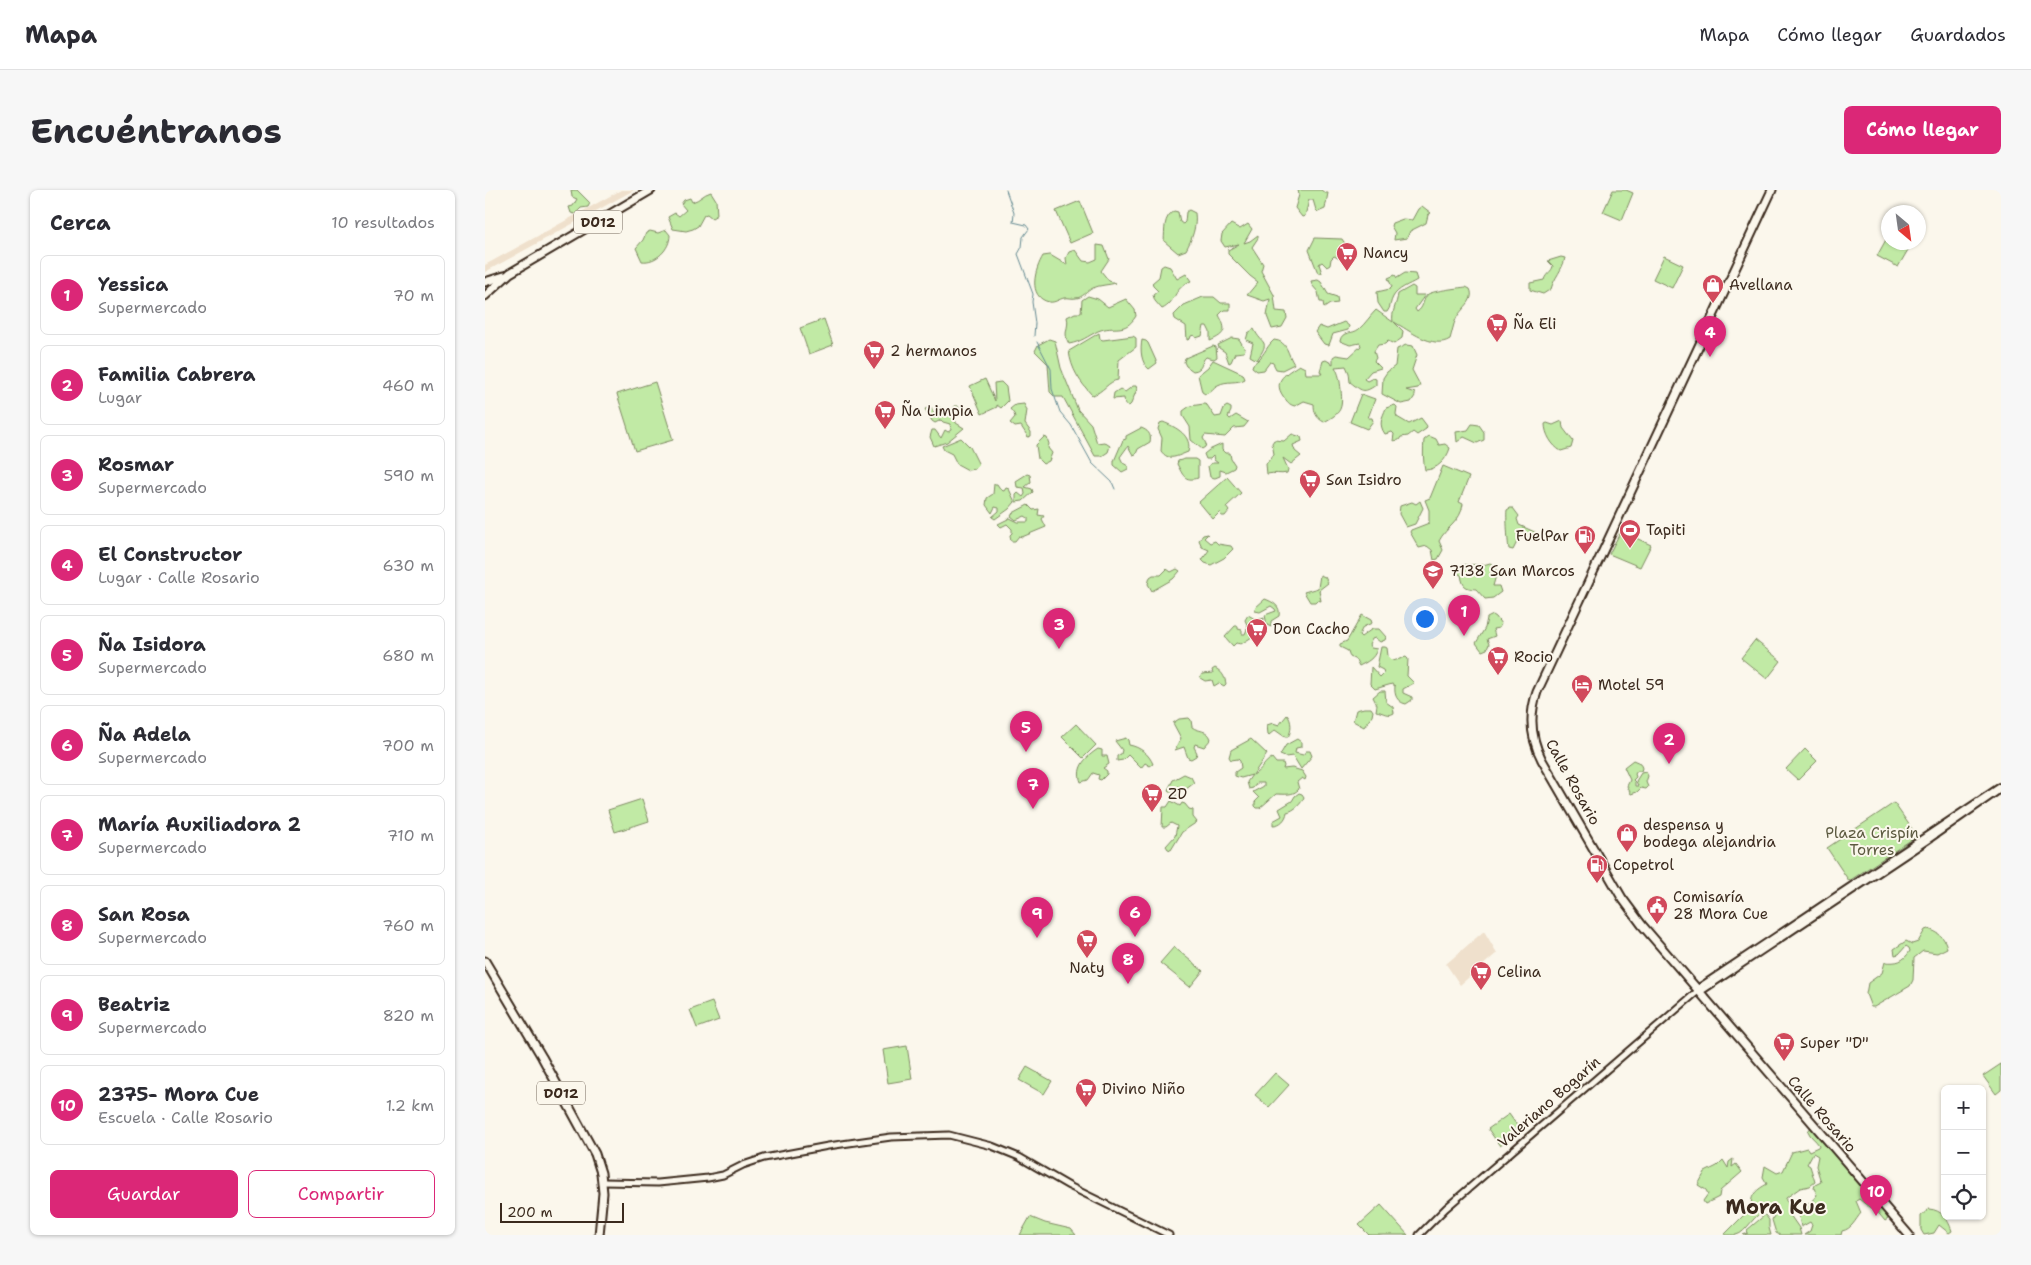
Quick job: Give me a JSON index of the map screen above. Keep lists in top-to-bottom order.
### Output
{
  "streets": {
    "main road": ["D012", "Calle Rosario"],
    "street": ["Valeriano Bogarín"]
  },
  "crossings": [
    ["Calle Rosario", "Valeriano Bogarín"]
  ],
  "districts": ["Mora Kue"],
  "parks": ["Plaza Crispín Torres"],
  "places": {
    "supermarket": [
      "Nancy",
      "Ña Eli",
      "2 hermanos",
      "Ña Limpia",
      "San Isidro",
      "Don Cacho",
      "Rocio",
      "ZD",
      "Naty",
      "Celina",
      "Super \"D\"",
      "Divino Niño"
    ],
    "shop": ["Avellana", "despensa y bodega alejandria"],
    "sports": ["Tapiti"],
    "fuel station": ["FuelPar", "Copetrol"],
    "school or university": ["7138 San Marcos"],
    "hotel": ["Motel 59"],
    "public building": ["Comisaría 28 Mora Cue"]
  },
  "scale_bar": "200 m",
  "north": "bottom right",
  "page": {
    "header": "Mapa",
    "nav": ["Mapa", "Cómo llegar", "Guardados"],
    "buttons": [
      "Cómo llegar",
      ["Guardar", "Compartir"]
    ],
    "title": "Encuéntranos",
    "heading": ["Cerca", "10 resultados"],
    "list": [
      {
        "mark": "1",
        "name": "Yessica",
        "note": "Supermercado",
        "value": "70 m"
      },
      {
        "mark": "2",
        "name": "Familia Cabrera",
        "note": "Lugar",
        "value": "460 m"
      },
      {
        "mark": "3",
        "name": "Rosmar",
        "note": "Supermercado",
        "value": "590 m"
      },
      {
        "mark": "4",
        "name": "El Constructor",
        "note": "Lugar · Calle Rosario",
        "value": "630 m"
      },
      {
        "mark": "5",
        "name": "Ña Isidora",
        "note": "Supermercado",
        "value": "680 m"
      },
      {
        "mark": "6",
        "name": "Ña Adela",
        "note": "Supermercado",
        "value": "700 m"
      },
      {
        "mark": "7",
        "name": "María Auxiliadora 2",
        "note": "Supermercado",
        "value": "710 m"
      },
      {
        "mark": "8",
        "name": "San Rosa",
        "note": "Supermercado",
        "value": "760 m"
      },
      {
        "mark": "9",
        "name": "Beatriz",
        "note": "Supermercado",
        "value": "820 m"
      },
      {
        "mark": "10",
        "name": "2375- Mora Cue",
        "note": "Escuela · Calle Rosario",
        "value": "1.2 km"
      }
    ],
    "pins": [
      "4",
      "1",
      "3",
      "5",
      "2",
      "7",
      "6",
      "9",
      "8",
      "10"
    ],
    "map_buttons": ["+", "−"],
    "scale": "200 m"
  }
}
